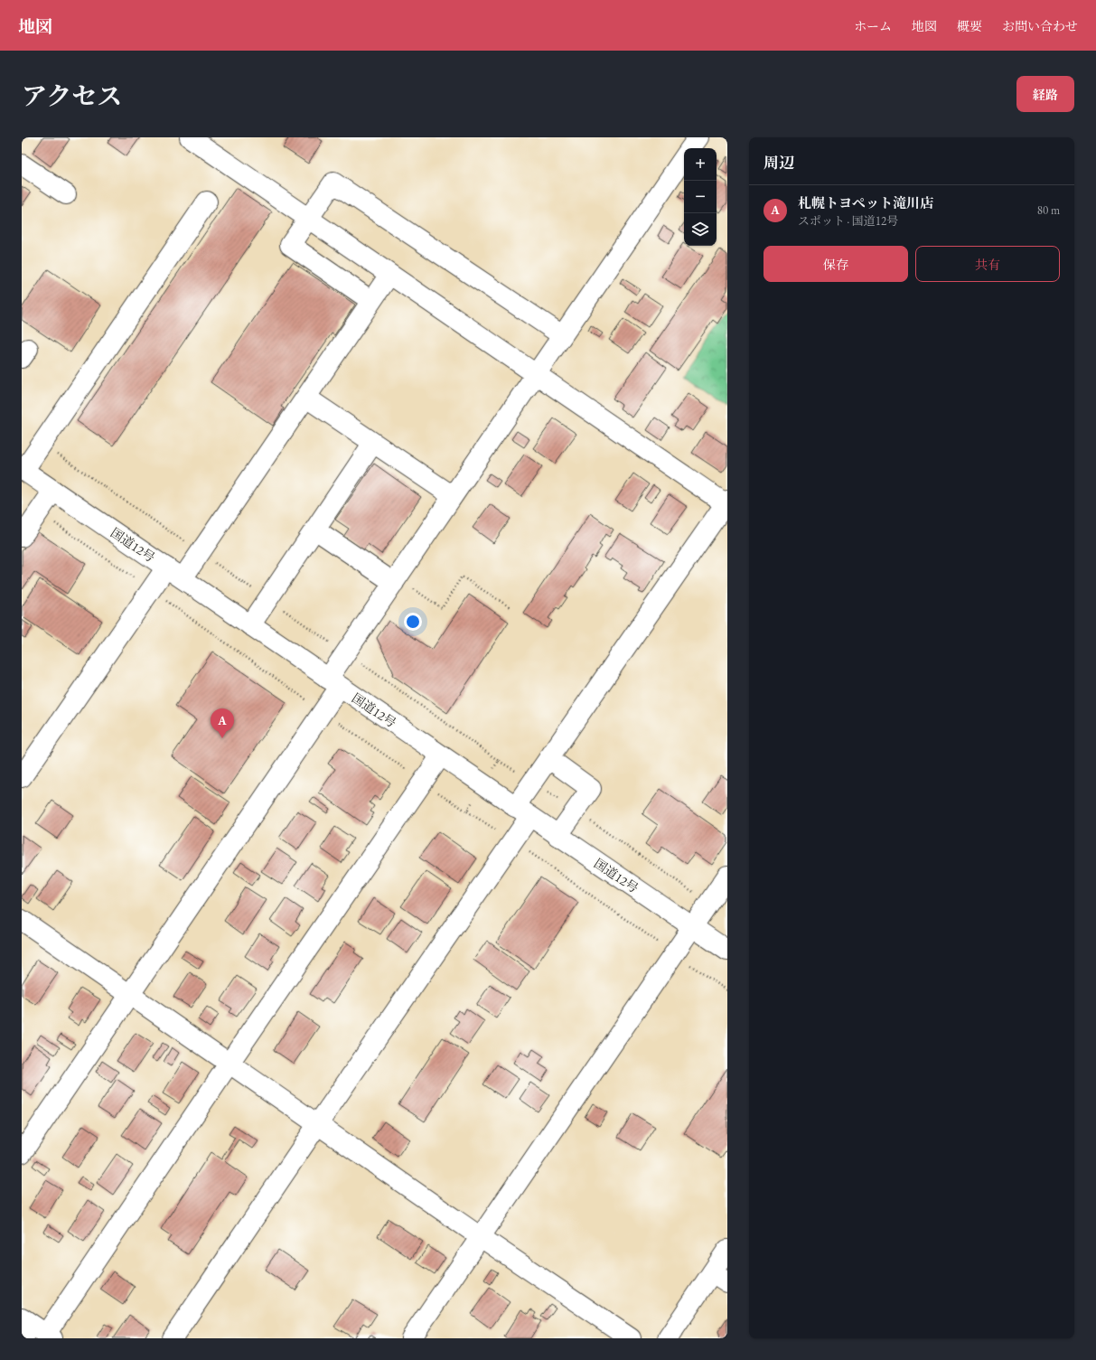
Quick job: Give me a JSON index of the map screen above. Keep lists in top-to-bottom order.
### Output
{
  "streets": {
    "main road": ["国道12号"]
  },
  "page": {
    "header": "地図",
    "nav": [
      "ホーム",
      "地図",
      "概要",
      "お問い合わせ"
    ],
    "title": "アクセス",
    "buttons": [
      "経路",
      ["保存", "共有"]
    ],
    "heading": "周辺",
    "map_buttons": ["+", "−"],
    "list": [
      {
        "mark": "A",
        "name": "札幌トヨペット滝川店",
        "note": "スポット · 国道12号",
        "value": "80 m"
      }
    ],
    "pins": "A"
  }
}
